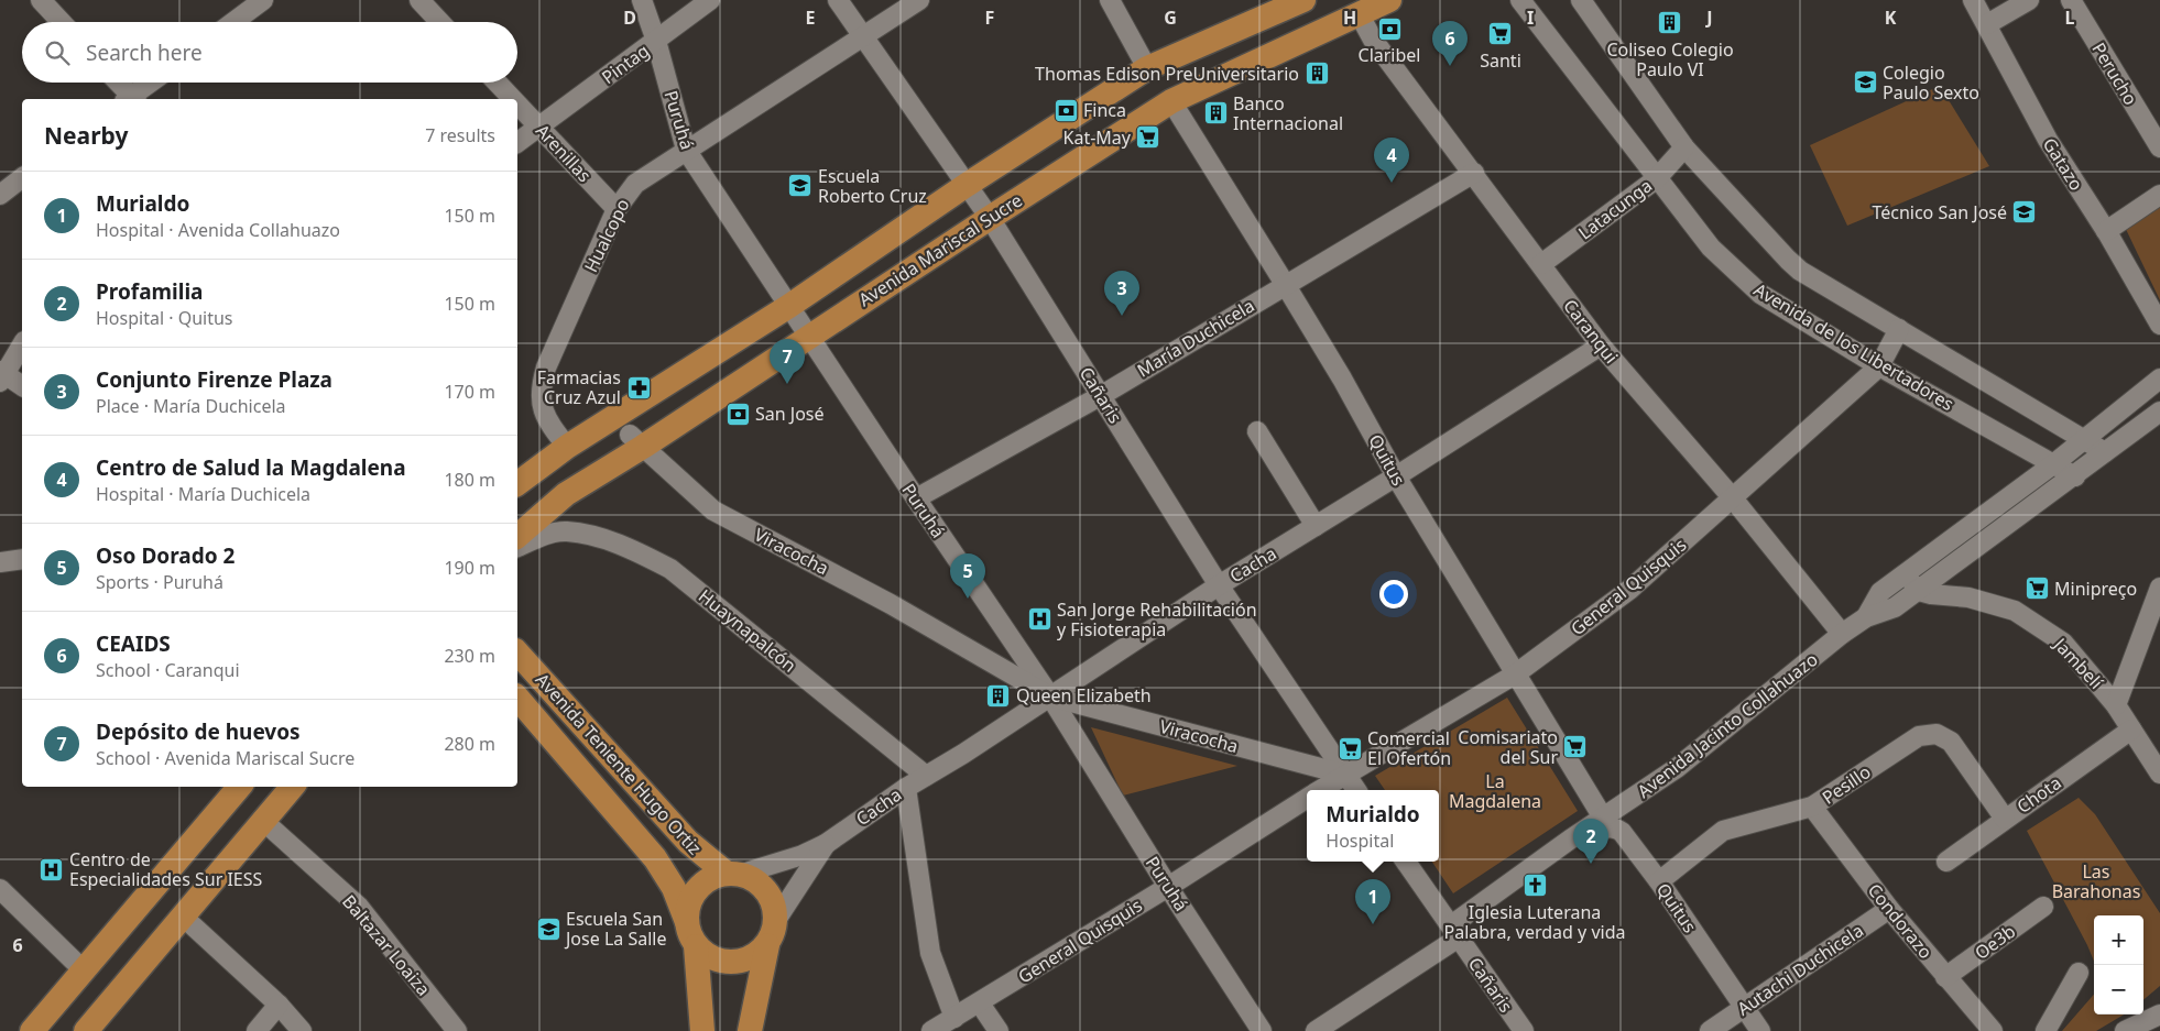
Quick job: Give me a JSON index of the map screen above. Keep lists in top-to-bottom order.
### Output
{
  "streets": {
    "main road": ["Avenida Mariscal Sucre", "Avenida Teniente Hugo Ortiz"],
    "street": [
      "Pintag",
      "Perucho",
      "Puruhá",
      "Arenillas",
      "Gatazo",
      "Latacunga",
      "Hualcopo",
      "Caranqui",
      "María Duchicela",
      "Avenida de los Libertadores",
      "Cañaris",
      "Quitus",
      "Viracocha",
      "Cacha",
      "General Quisquis",
      "Huaynapalcón",
      "Jambelí",
      "Avenida Jacinto Collahuazo",
      "Pesillo",
      "Chota",
      "Condorazo",
      "Oe3b",
      "Baltazar Loaiza",
      "Autachi Duchicela"
    ]
  },
  "crossings": [
    ["Pintag", "Puruhá"],
    ["Pintag", "Arenillas"],
    ["Puruhá", "Hualcopo"],
    ["Puruhá", "Avenida Mariscal Sucre"],
    ["Puruhá", "María Duchicela"],
    ["Puruhá", "Viracocha"],
    ["Puruhá", "Cacha"],
    ["Puruhá", "General Quisquis"],
    ["Arenillas", "Hualcopo"],
    ["Latacunga", "Caranqui"],
    ["Latacunga", "Avenida de los Libertadores"],
    ["Hualcopo", "Avenida Mariscal Sucre"],
    ["Hualcopo", "Cañaris"],
    ["Avenida Mariscal Sucre", "Caranqui"],
    ["Avenida Mariscal Sucre", "Cañaris"],
    ["Avenida Mariscal Sucre", "Quitus"],
    ["Avenida Mariscal Sucre", "Viracocha"],
    ["Avenida Mariscal Sucre", "Huaynapalcón"],
    ["Caranqui", "María Duchicela"],
    ["Caranqui", "Cacha"],
    ["Caranqui", "General Quisquis"],
    ["Caranqui", "Avenida Jacinto Collahuazo"],
    ["María Duchicela", "Cañaris"],
    ["María Duchicela", "Quitus"],
    ["Avenida de los Libertadores", "General Quisquis"],
    ["Avenida de los Libertadores", "Avenida Jacinto Collahuazo"],
    ["Cañaris", "Viracocha"],
    ["Cañaris", "Cacha"],
    ["Cañaris", "General Quisquis"],
    ["Cañaris", "Avenida Jacinto Collahuazo"],
    ["Quitus", "Cacha"],
    ["Quitus", "General Quisquis"],
    ["Quitus", "Avenida Jacinto Collahuazo"],
    ["Quitus", "Pesillo"],
    ["Quitus", "Autachi Duchicela"],
    ["Viracocha", "Cacha"],
    ["Viracocha", "General Quisquis"],
    ["Cacha", "Huaynapalcón"],
    ["Cacha", "Avenida Teniente Hugo Ortiz"],
    ["Jambelí", "Avenida Jacinto Collahuazo"],
    ["Jambelí", "Chota"],
    ["Pesillo", "Chota"],
    ["Pesillo", "Condorazo"],
    ["Condorazo", "Oe3b"],
    ["Condorazo", "Autachi Duchicela"]
  ],
  "parks": ["La Magdalena", "Las Barahonas"],
  "places": {
    "building": [
      "Coliseo Colegio Paulo VI",
      "Thomas Edison PreUniversitario",
      "Banco Internacional",
      "Queen Elizabeth"
    ],
    "bank": ["Claribel", "Finca", "San José"],
    "supermarket": [
      "Santi",
      "Kat-May",
      "Minipreço",
      "Comisariato del Sur",
      "Comercial El Ofertón"
    ],
    "school or university": [
      "Colegio Paulo Sexto",
      "Escuela Roberto Cruz",
      "Técnico San José",
      "Escuela San Jose La Salle"
    ],
    "pharmacy": ["Farmacias Cruz Azul"],
    "hospital": ["San Jorge Rehabilitación y Fisioterapia", "Centro de Especialidades Sur IESS"],
    "church": ["Iglesia Luterana Palabra, verdad y vida"]
  },
  "page": {
    "pins": [
      "6",
      "4",
      "3",
      "7",
      "5",
      "2",
      "1"
    ],
    "search": "Search here",
    "heading": ["Nearby", "7 results"],
    "list": [
      {
        "mark": "1",
        "name": "Murialdo",
        "note": "Hospital · Avenida Collahuazo",
        "value": "150 m"
      },
      {
        "mark": "2",
        "name": "Profamilia",
        "note": "Hospital · Quitus",
        "value": "150 m"
      },
      {
        "mark": "3",
        "name": "Conjunto Firenze Plaza",
        "note": "Place · María Duchicela",
        "value": "170 m"
      },
      {
        "mark": "4",
        "name": "Centro de Salud la Magdalena",
        "note": "Hospital · María Duchicela",
        "value": "180 m"
      },
      {
        "mark": "5",
        "name": "Oso Dorado 2",
        "note": "Sports · Puruhá",
        "value": "190 m"
      },
      {
        "mark": "6",
        "name": "CEAIDS",
        "note": "School · Caranqui",
        "value": "230 m"
      },
      {
        "mark": "7",
        "name": "Depósito de huevos",
        "note": "School · Avenida Mariscal Sucre",
        "value": "280 m"
      }
    ],
    "popup": ["Murialdo", "Hospital"],
    "map_buttons": ["+", "−"]
  },
  "grid": {
    "columns": [
      "D",
      "E",
      "F",
      "G",
      "H",
      "I",
      "J",
      "K",
      "L"
    ],
    "rows": ["6"]
  }
}
